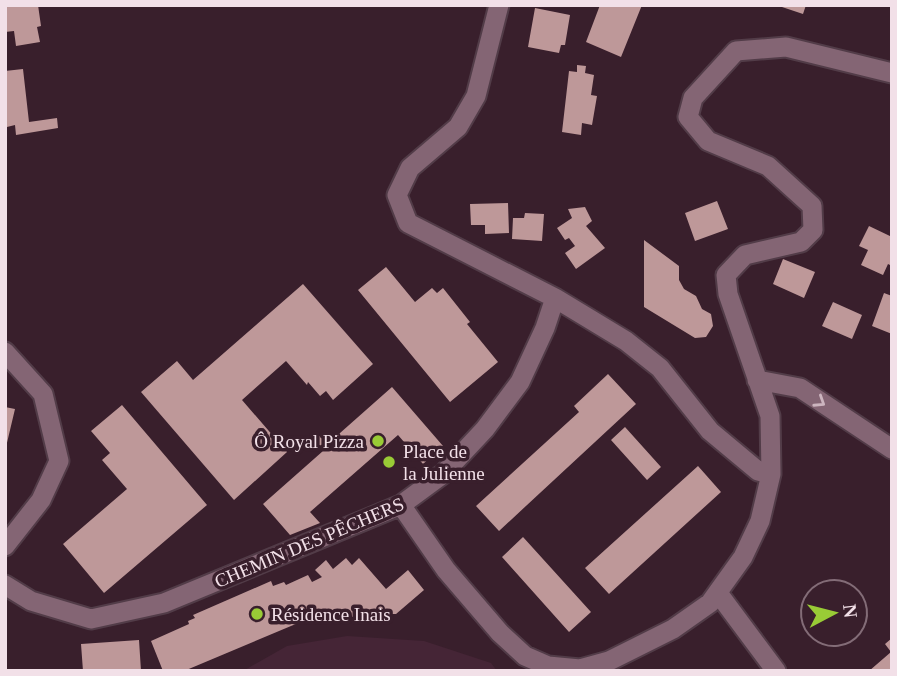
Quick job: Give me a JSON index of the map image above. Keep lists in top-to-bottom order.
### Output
{
  "streets": {
    "street": ["CHEMIN DES PÊCHERS"]
  },
  "places": ["Ô Royal Pizza", "Place de la Julienne", "Résidence Inais"],
  "north": "right"
}
